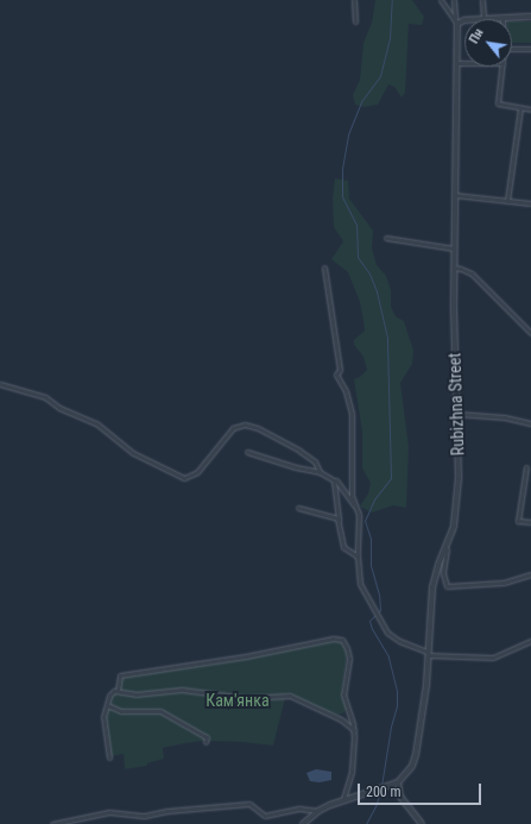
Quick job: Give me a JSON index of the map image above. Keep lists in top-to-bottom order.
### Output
{
  "streets": {
    "street": ["Rubizhna Street"]
  },
  "parks": ["Кам'янка"],
  "scale_bar": "200 m",
  "north": "top left"
}
